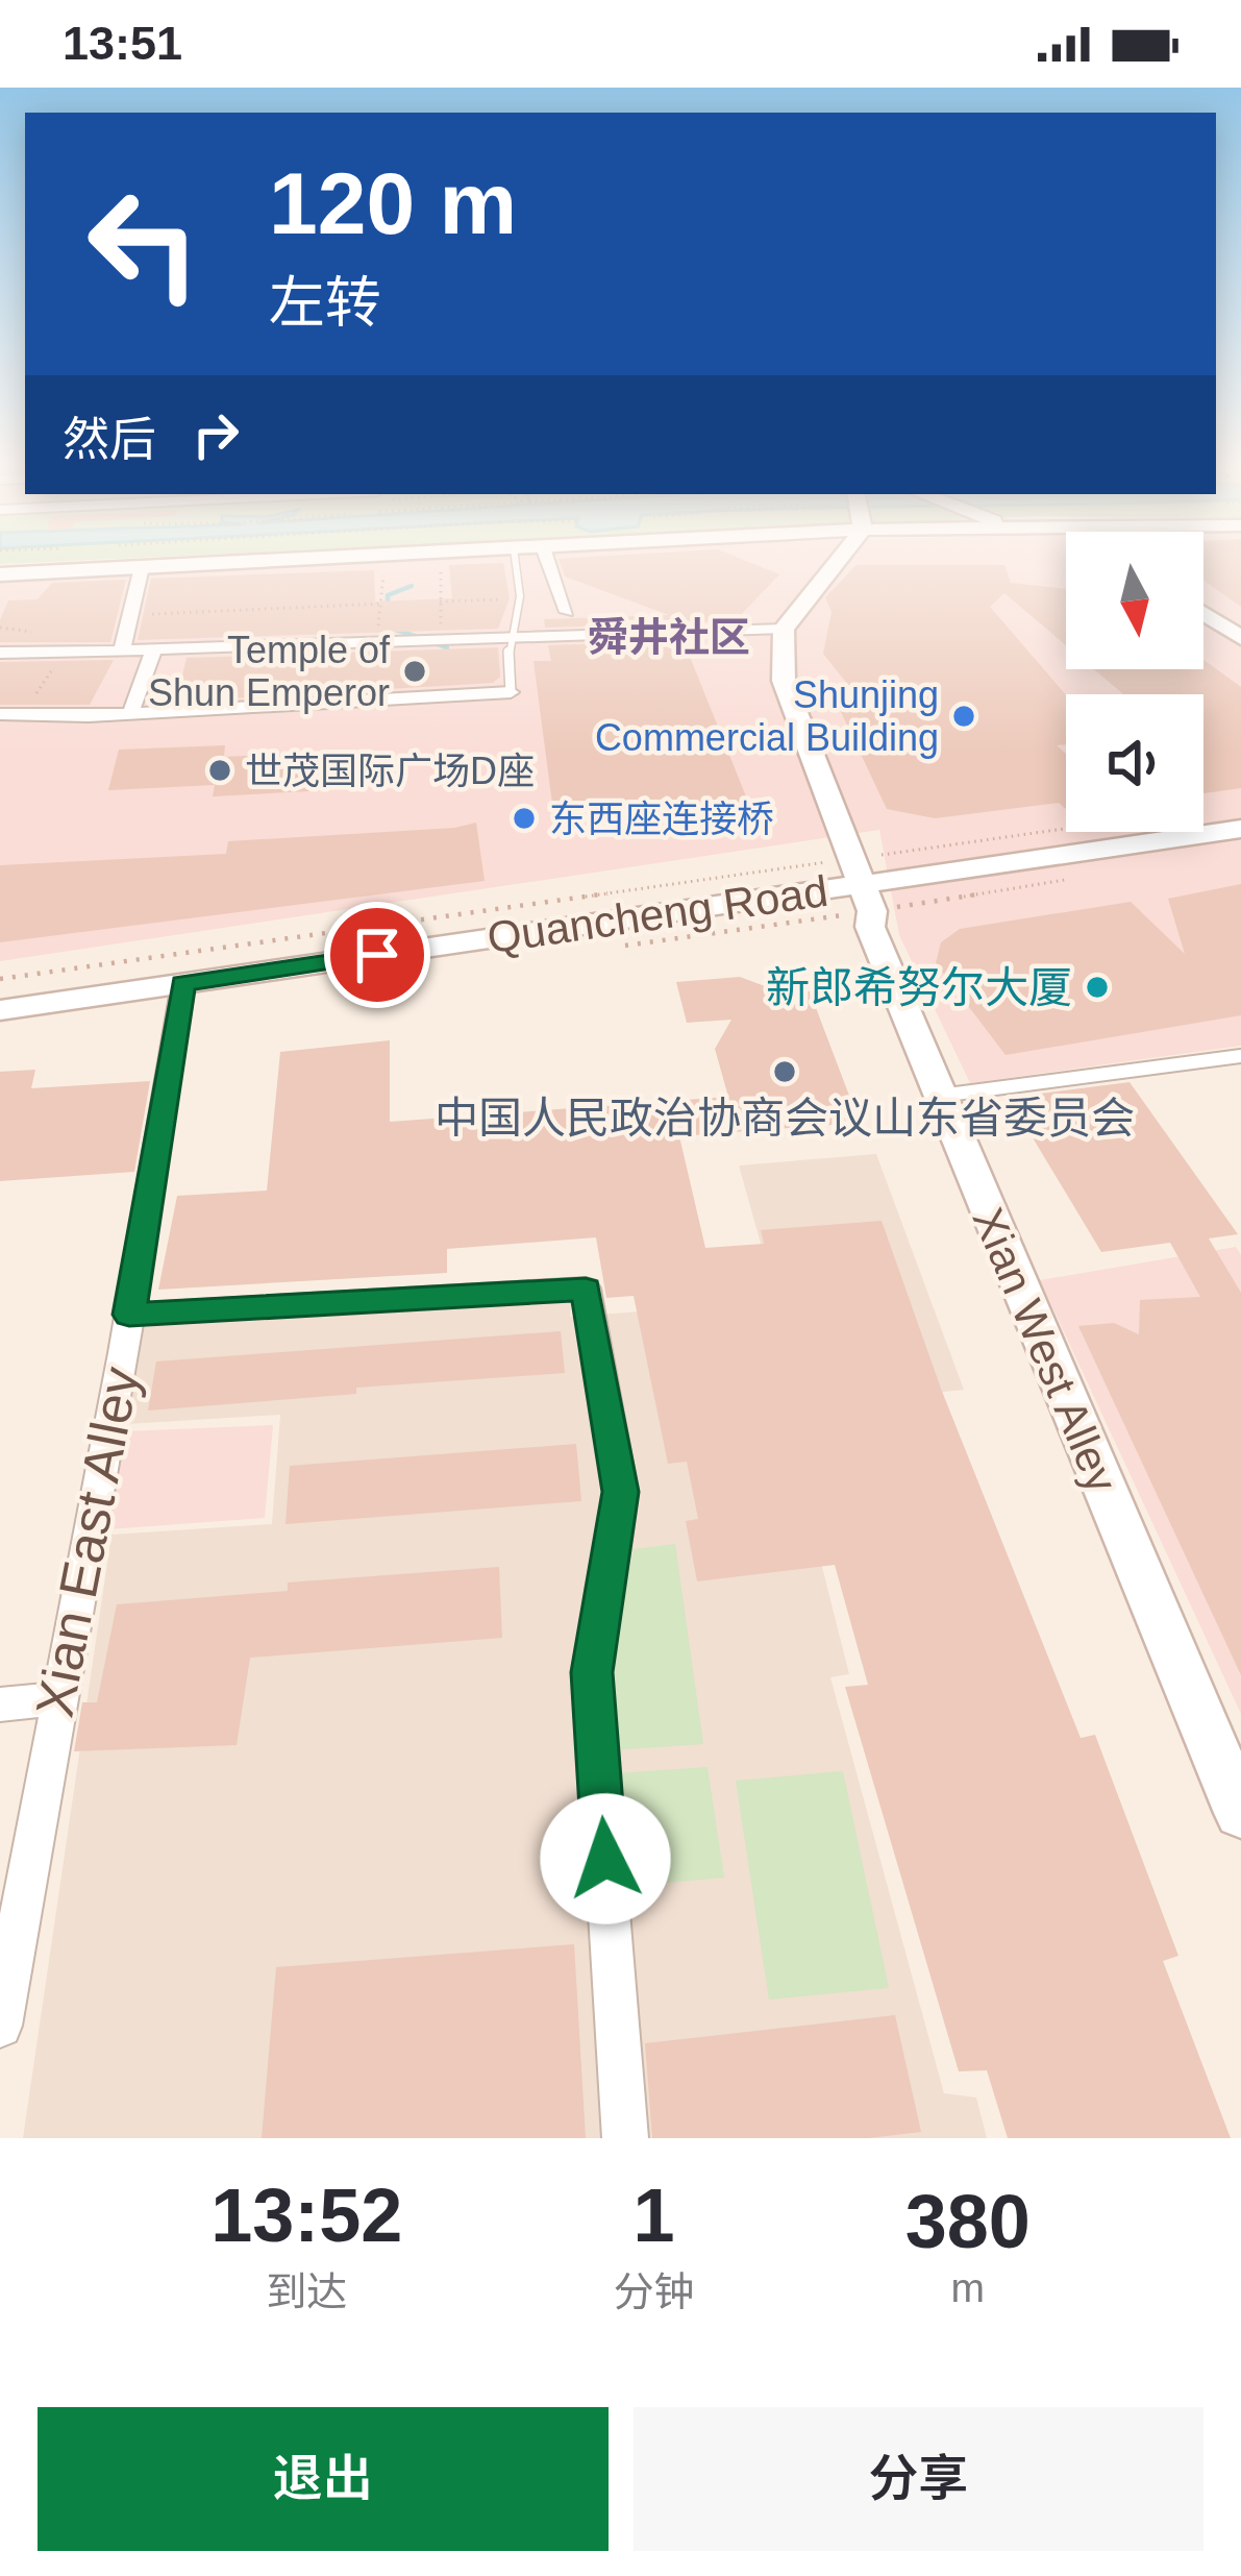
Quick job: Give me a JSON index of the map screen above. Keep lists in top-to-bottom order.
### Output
{
  "streets": {
    "main road": ["Quancheng Road", "Xian West Alley"],
    "street": ["Xian East Alley"]
  },
  "crossings": [
    ["Quancheng Road", "Xian West Alley"],
    ["Quancheng Road", "Xian East Alley"]
  ],
  "districts": ["舜井社区"],
  "places": [
    "Temple of Shun Emperor",
    "Shunjing Commercial Building",
    "世茂国际广场D座",
    "东西座连接桥",
    "新郎希努尔大厦",
    "中国人民政治协商会议山东省委员会"
  ],
  "north": "bottom",
  "page": {
    "status": "13:51",
    "turn": ["120 m", "左转"],
    "then": "然后",
    "eta": [
      "13:52",
      "到达",
      "1",
      "分钟",
      "380",
      "m"
    ],
    "buttons": ["退出", "分享"]
  }
}
